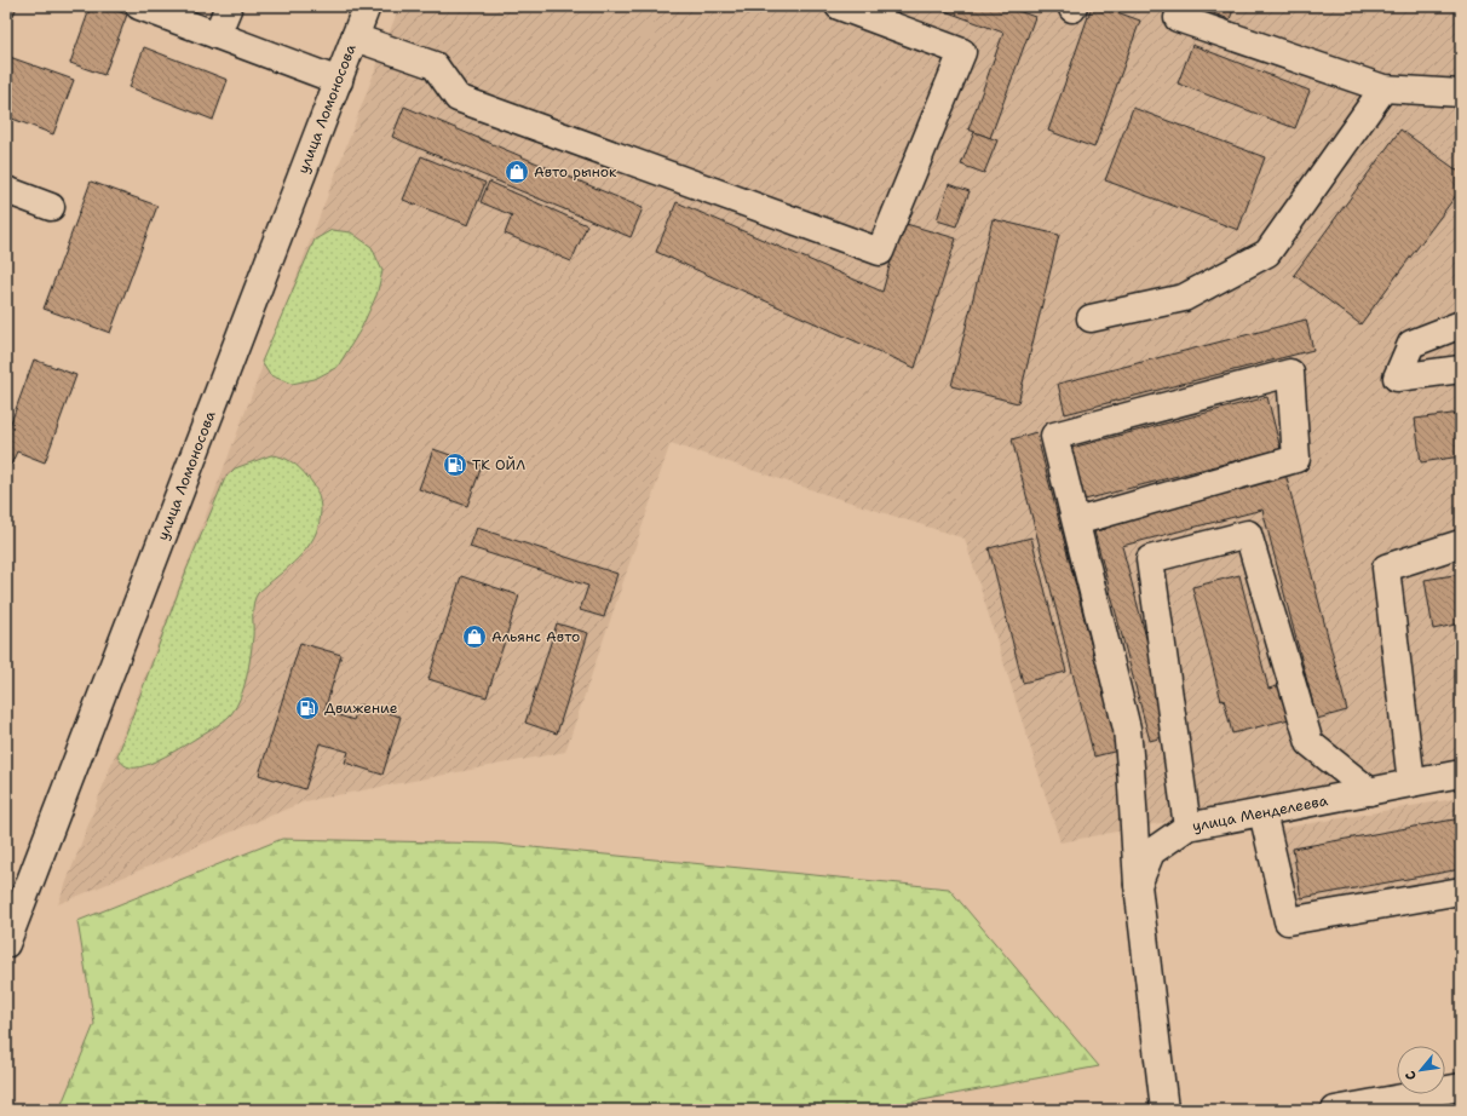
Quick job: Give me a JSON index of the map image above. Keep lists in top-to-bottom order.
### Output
{
  "streets": {
    "main road": ["улица Ломоносова", "улица Менделеева"]
  },
  "places": {
    "shop": ["Авто рынок", "Альянс Авто"],
    "fuel station": ["ТК ОЙЛ", "Движение"]
  },
  "north": "bottom left"
}
